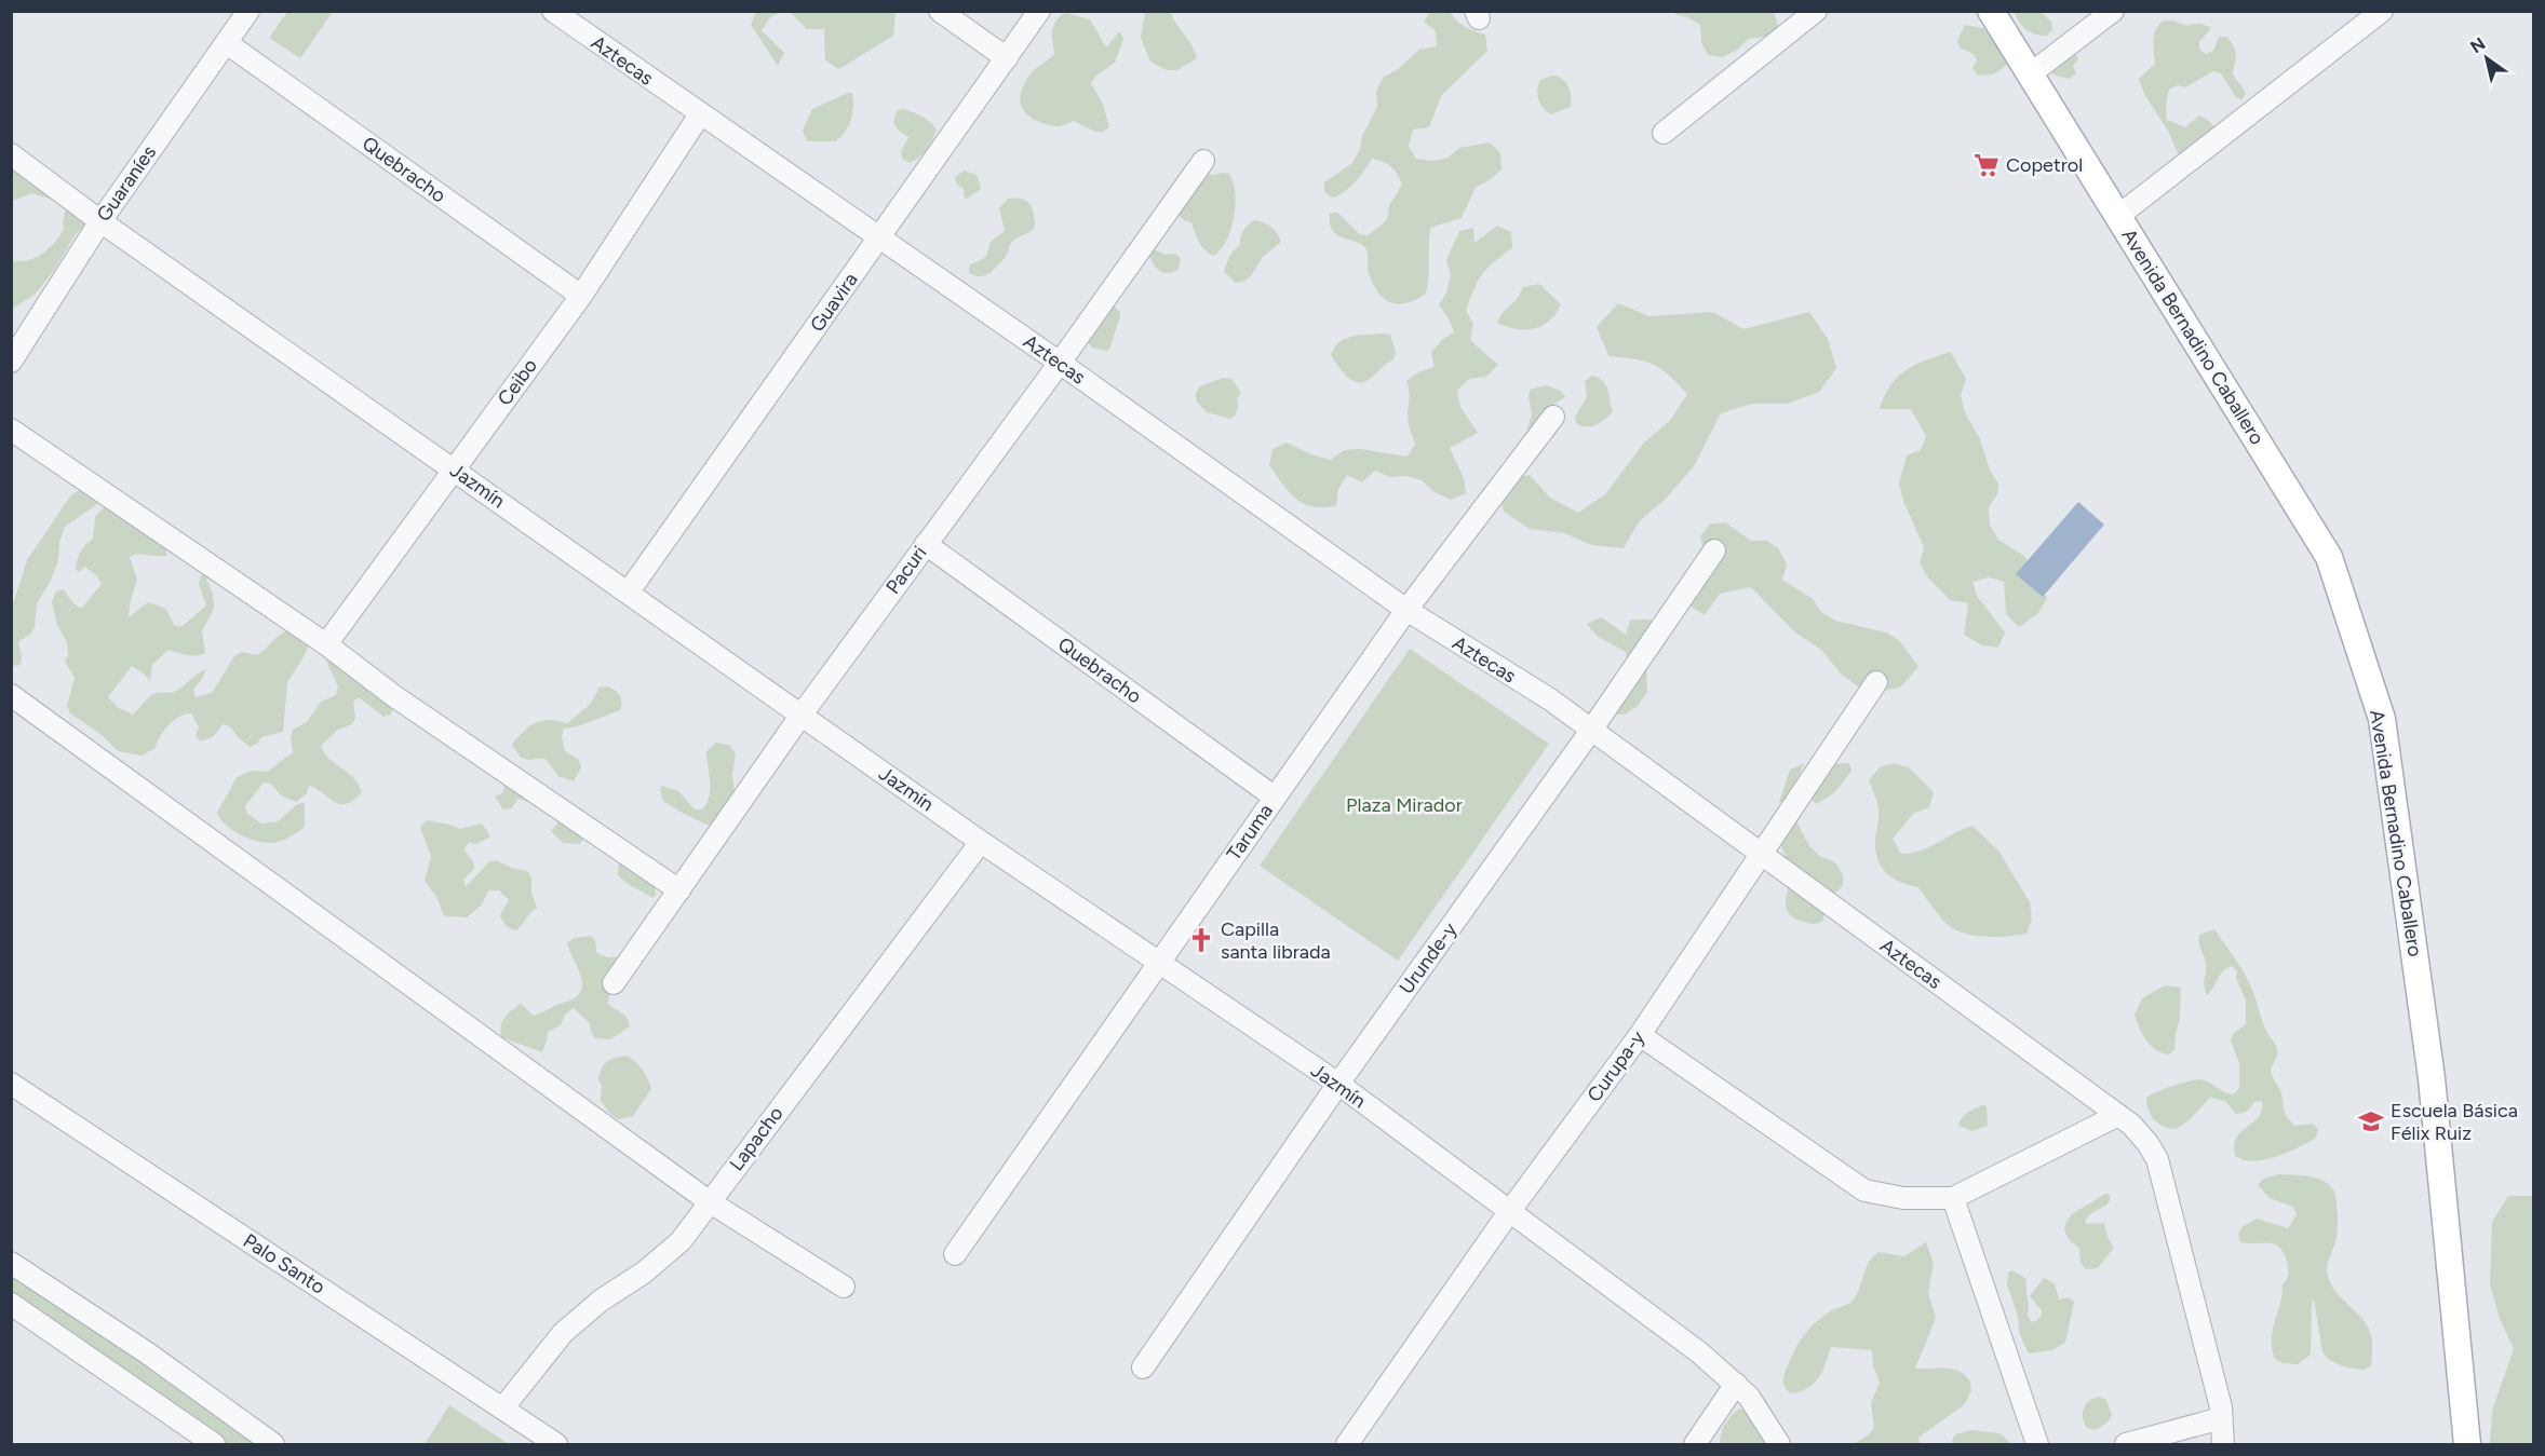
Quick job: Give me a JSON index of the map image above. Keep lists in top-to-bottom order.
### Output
{
  "streets": {
    "main road": ["Avenida Bernadino Caballero"],
    "street": [
      "Aztecas",
      "Quebracho",
      "Guaraníes",
      "Guavira",
      "Ceibo",
      "Jazmín",
      "Pacuri",
      "Taruma",
      "Urunde-y",
      "Curupa-y",
      "Lapacho",
      "Palo Santo"
    ]
  },
  "crossings": [
    ["Aztecas", "Guavira"],
    ["Aztecas", "Ceibo"],
    ["Aztecas", "Pacuri"],
    ["Aztecas", "Taruma"],
    ["Aztecas", "Urunde-y"],
    ["Aztecas", "Curupa-y"],
    ["Quebracho", "Guaraníes"],
    ["Quebracho", "Ceibo"],
    ["Quebracho", "Pacuri"],
    ["Quebracho", "Taruma"],
    ["Guaraníes", "Jazmín"],
    ["Guavira", "Jazmín"],
    ["Ceibo", "Jazmín"],
    ["Jazmín", "Pacuri"],
    ["Jazmín", "Taruma"],
    ["Jazmín", "Urunde-y"],
    ["Jazmín", "Curupa-y"],
    ["Jazmín", "Lapacho"],
    ["Lapacho", "Palo Santo"]
  ],
  "parks": ["Plaza Mirador"],
  "places": {
    "supermarket": ["Copetrol"],
    "church": ["Capilla santa librada"],
    "school or university": ["Escuela Básica Félix Ruiz"]
  },
  "north": "top left"
}
